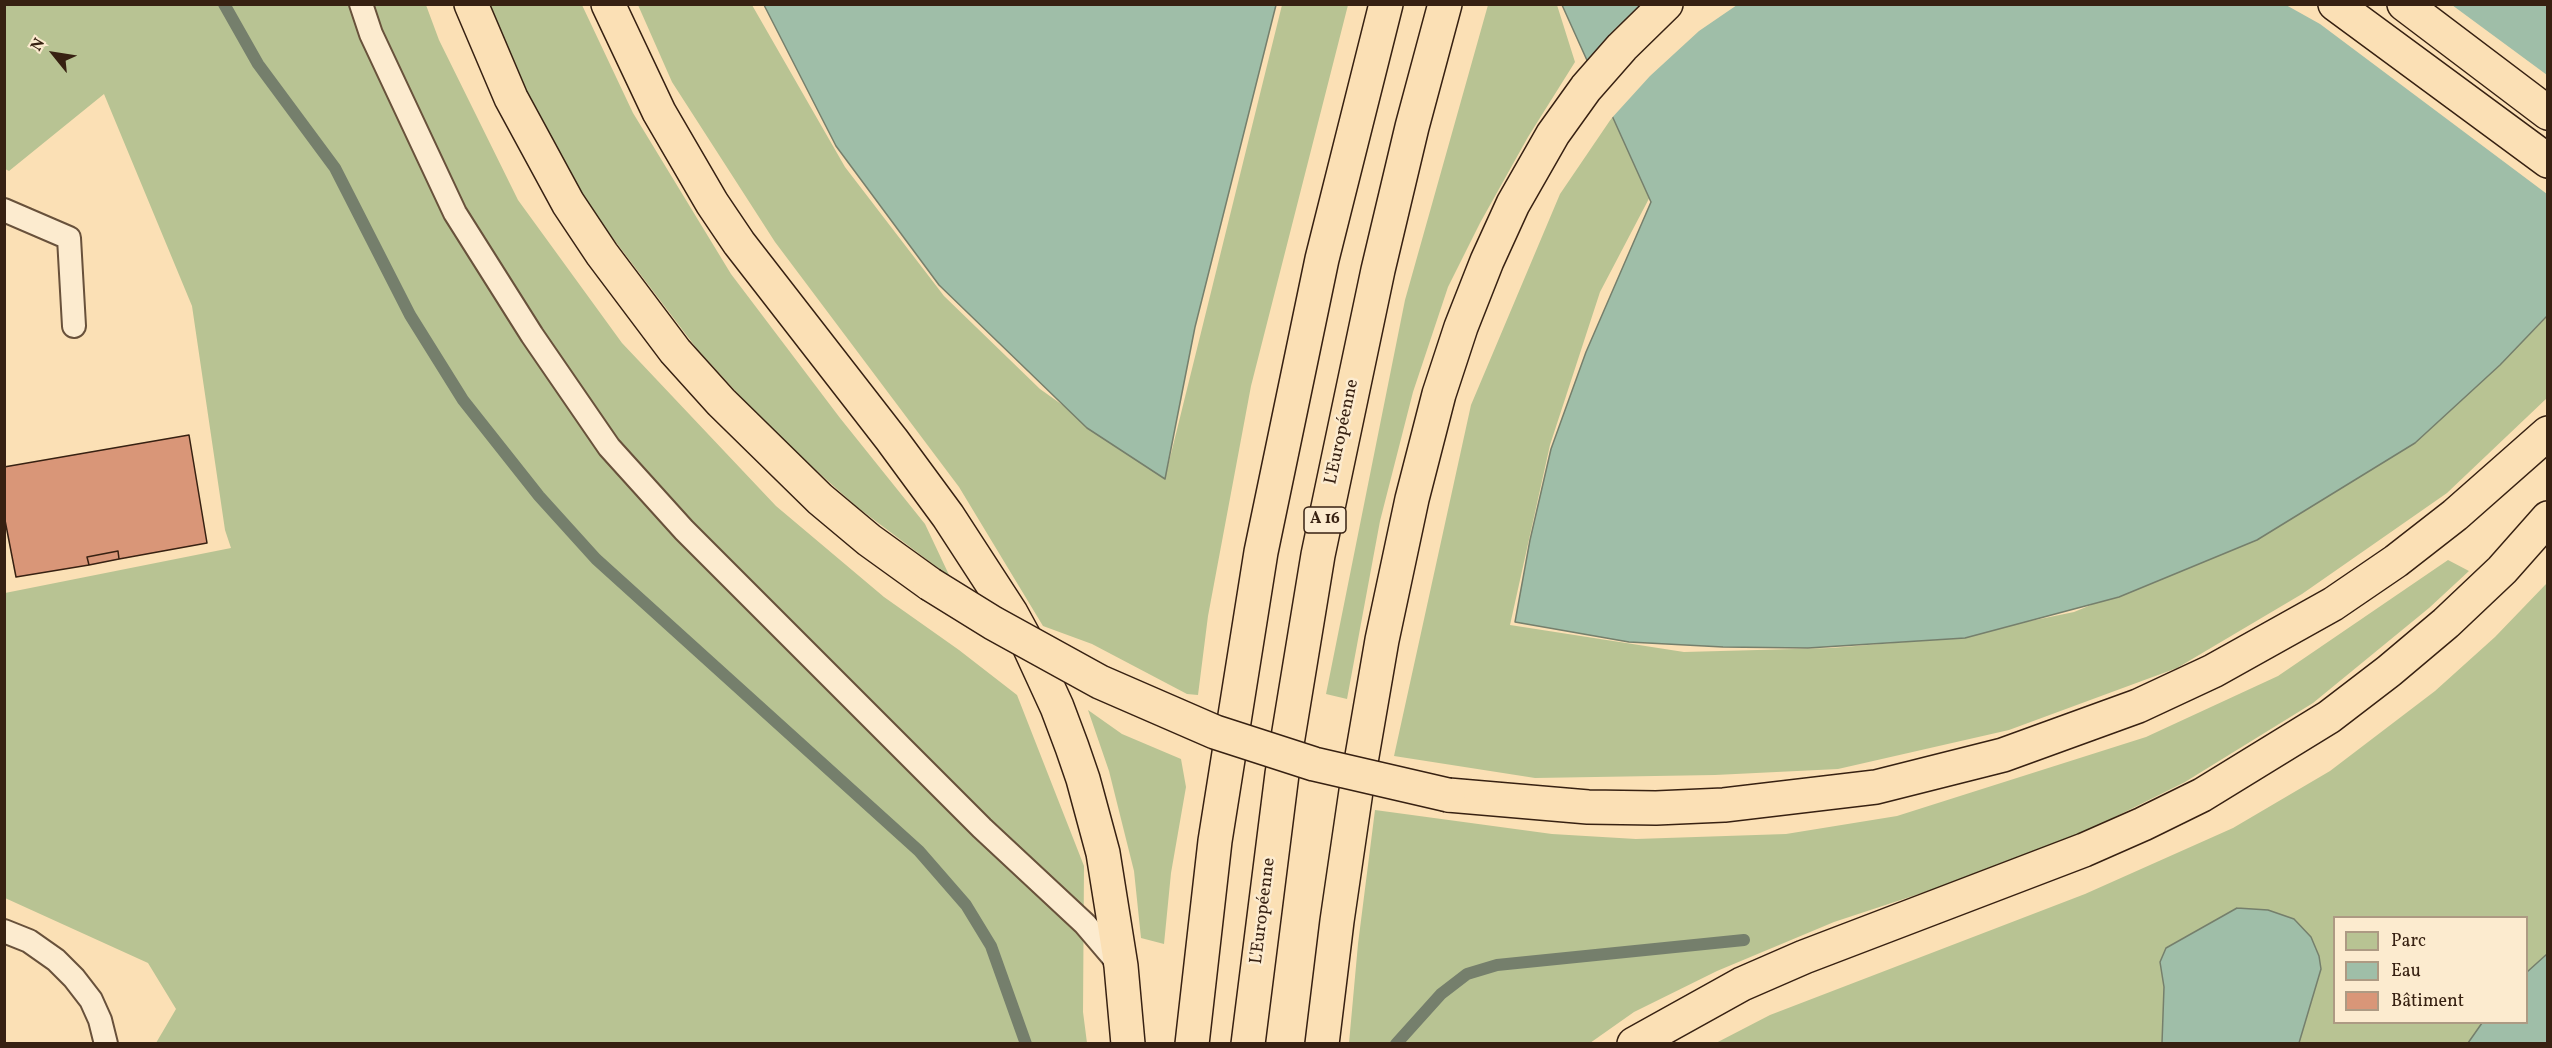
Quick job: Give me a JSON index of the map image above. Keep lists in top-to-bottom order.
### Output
{
  "streets": {
    "highway": ["L'Européenne", "A 16"]
  },
  "legend": ["Parc", "Eau", "Bâtiment"],
  "north": "top left"
}
